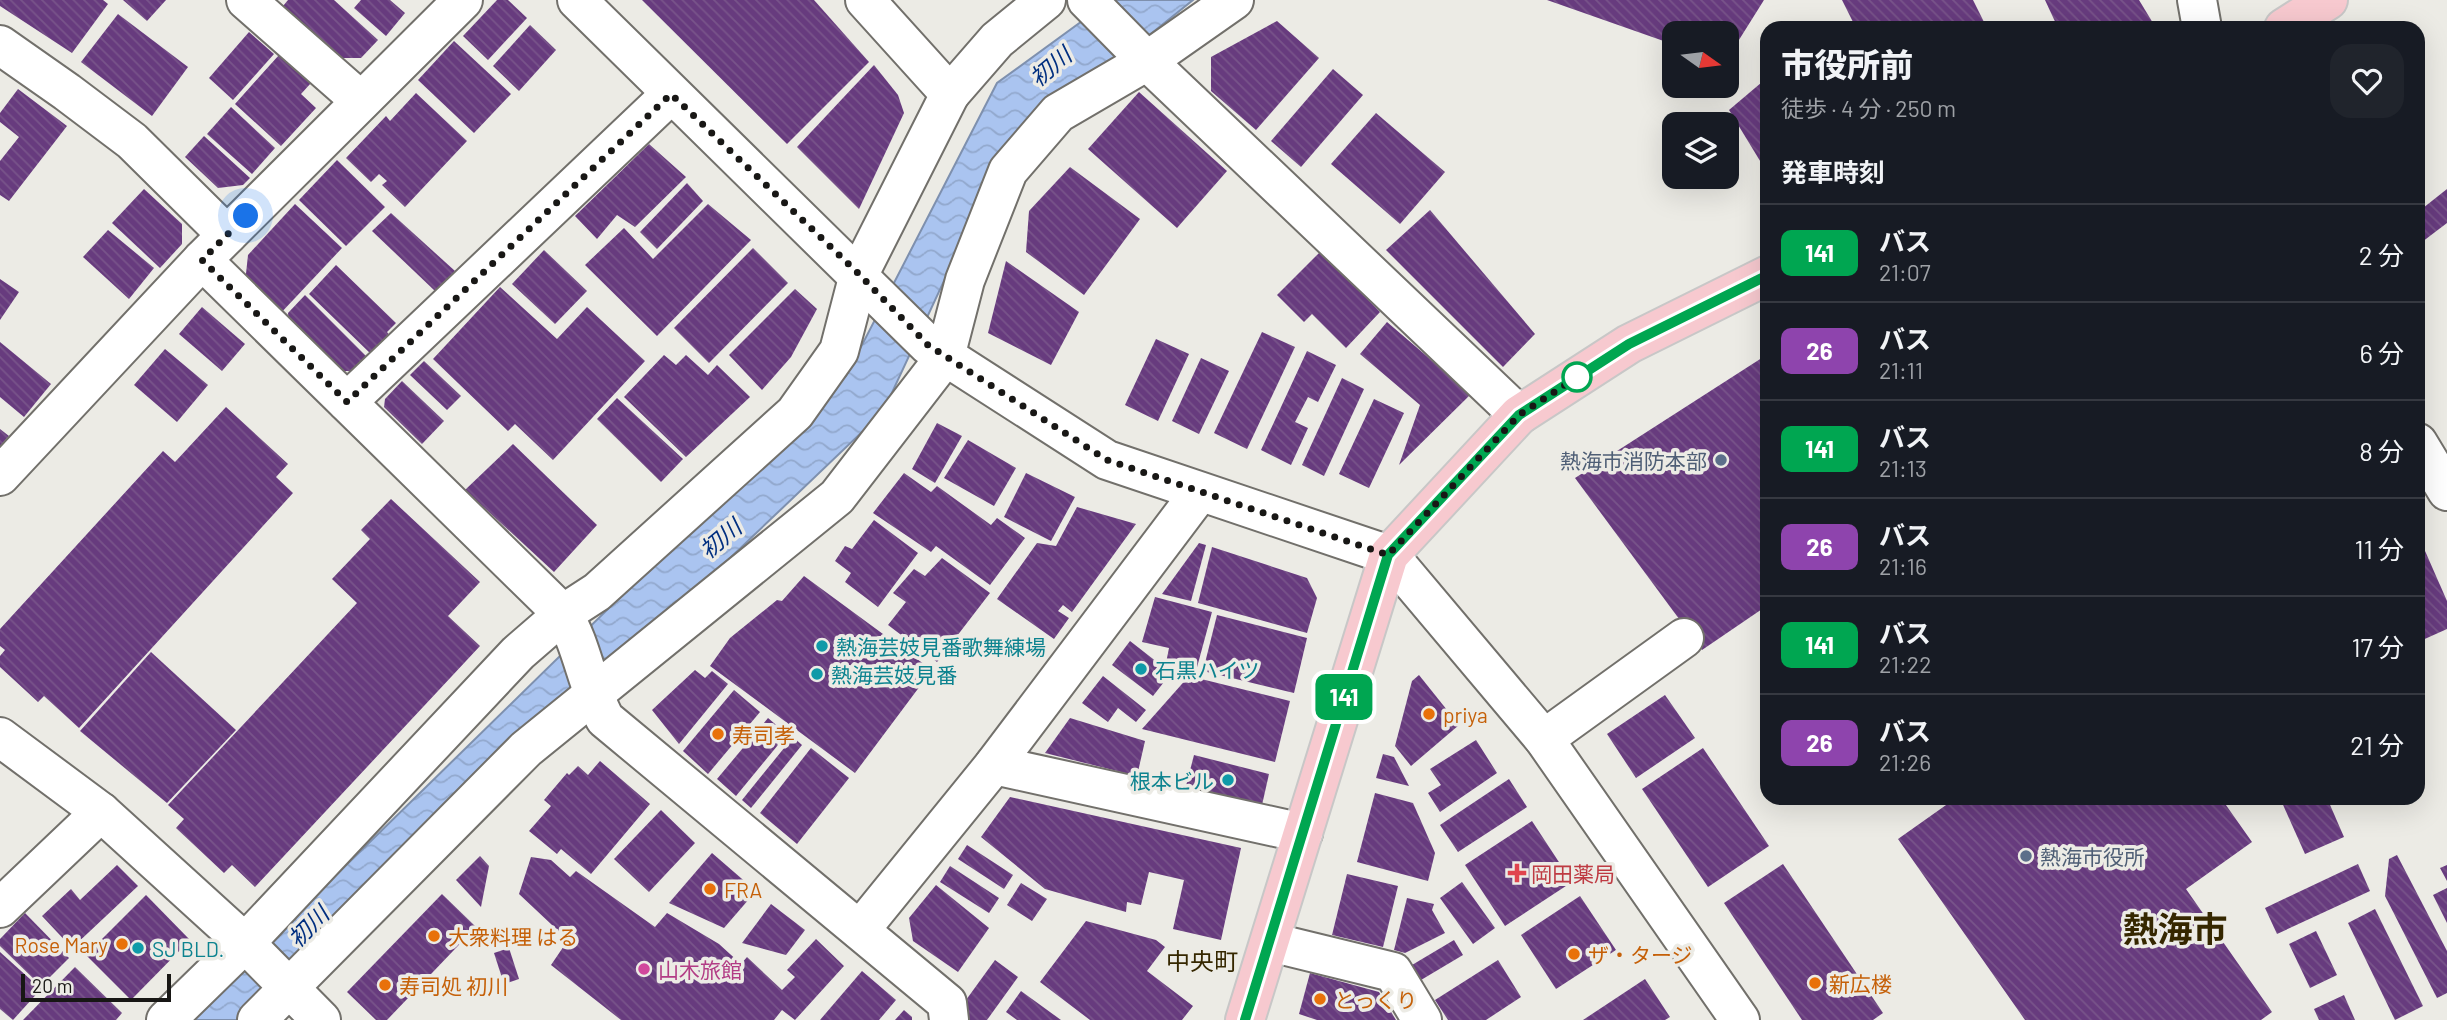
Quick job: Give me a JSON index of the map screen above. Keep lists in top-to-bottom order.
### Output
{
  "districts": ["熱海市", "中央町"],
  "water": ["初川"],
  "places": {
    "other": [
      "熱海市消防本部",
      "熱海芸妓見番歌舞練場",
      "石黒ハイツ",
      "熱海芸妓見番",
      "priya",
      "寿司孝",
      "根本ビル",
      "熱海市役所",
      "FRA",
      "大衆料理 はる",
      "Rose Mary",
      "SJ BLD.",
      "ザ・タージ",
      "山木旅館",
      "新広楼",
      "寿司処 初川",
      "とっくり"
    ],
    "health": ["岡田薬局"]
  },
  "lines": ["bus line 141"],
  "scale_bar": "20 m",
  "north": "right",
  "page": {
    "on_map": "141",
    "heading": [
      ["市役所前", "徒歩 · 4 分 · 250 m"],
      "発車時刻"
    ],
    "list": [
      {
        "mark": "141",
        "name": "バス",
        "note": "21:07",
        "value": "2 分"
      },
      {
        "mark": "26",
        "name": "バス",
        "note": "21:11",
        "value": "6 分"
      },
      {
        "mark": "141",
        "name": "バス",
        "note": "21:13",
        "value": "8 分"
      },
      {
        "mark": "26",
        "name": "バス",
        "note": "21:16",
        "value": "11 分"
      },
      {
        "mark": "141",
        "name": "バス",
        "note": "21:22",
        "value": "17 分"
      },
      {
        "mark": "26",
        "name": "バス",
        "note": "21:26",
        "value": "21 分"
      }
    ],
    "scale": "20 m"
  }
}
